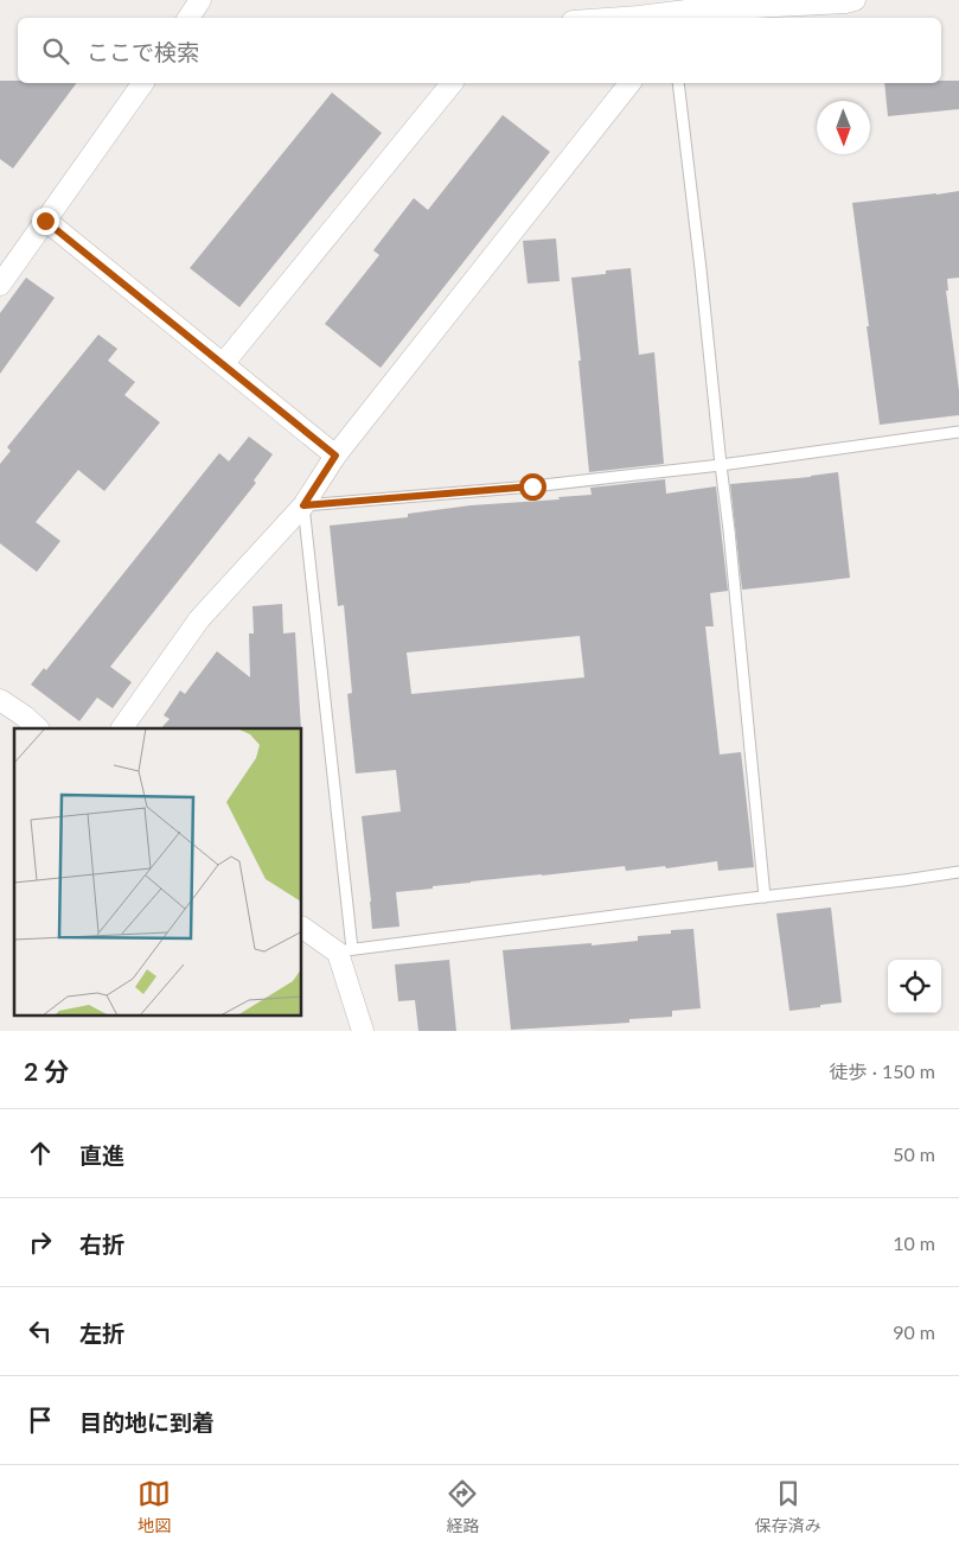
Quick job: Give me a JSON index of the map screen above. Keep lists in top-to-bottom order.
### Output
{
  "north": "bottom",
  "page": {
    "search": "ここで検索",
    "heading": ["2 分", "徒歩 · 150 m"],
    "list": [
      ["直進", "50 m"],
      ["右折", "10 m"],
      ["左折", "90 m"],
      "目的地に到着"
    ],
    "nav": ["地図", "経路", "保存済み"]
  }
}
